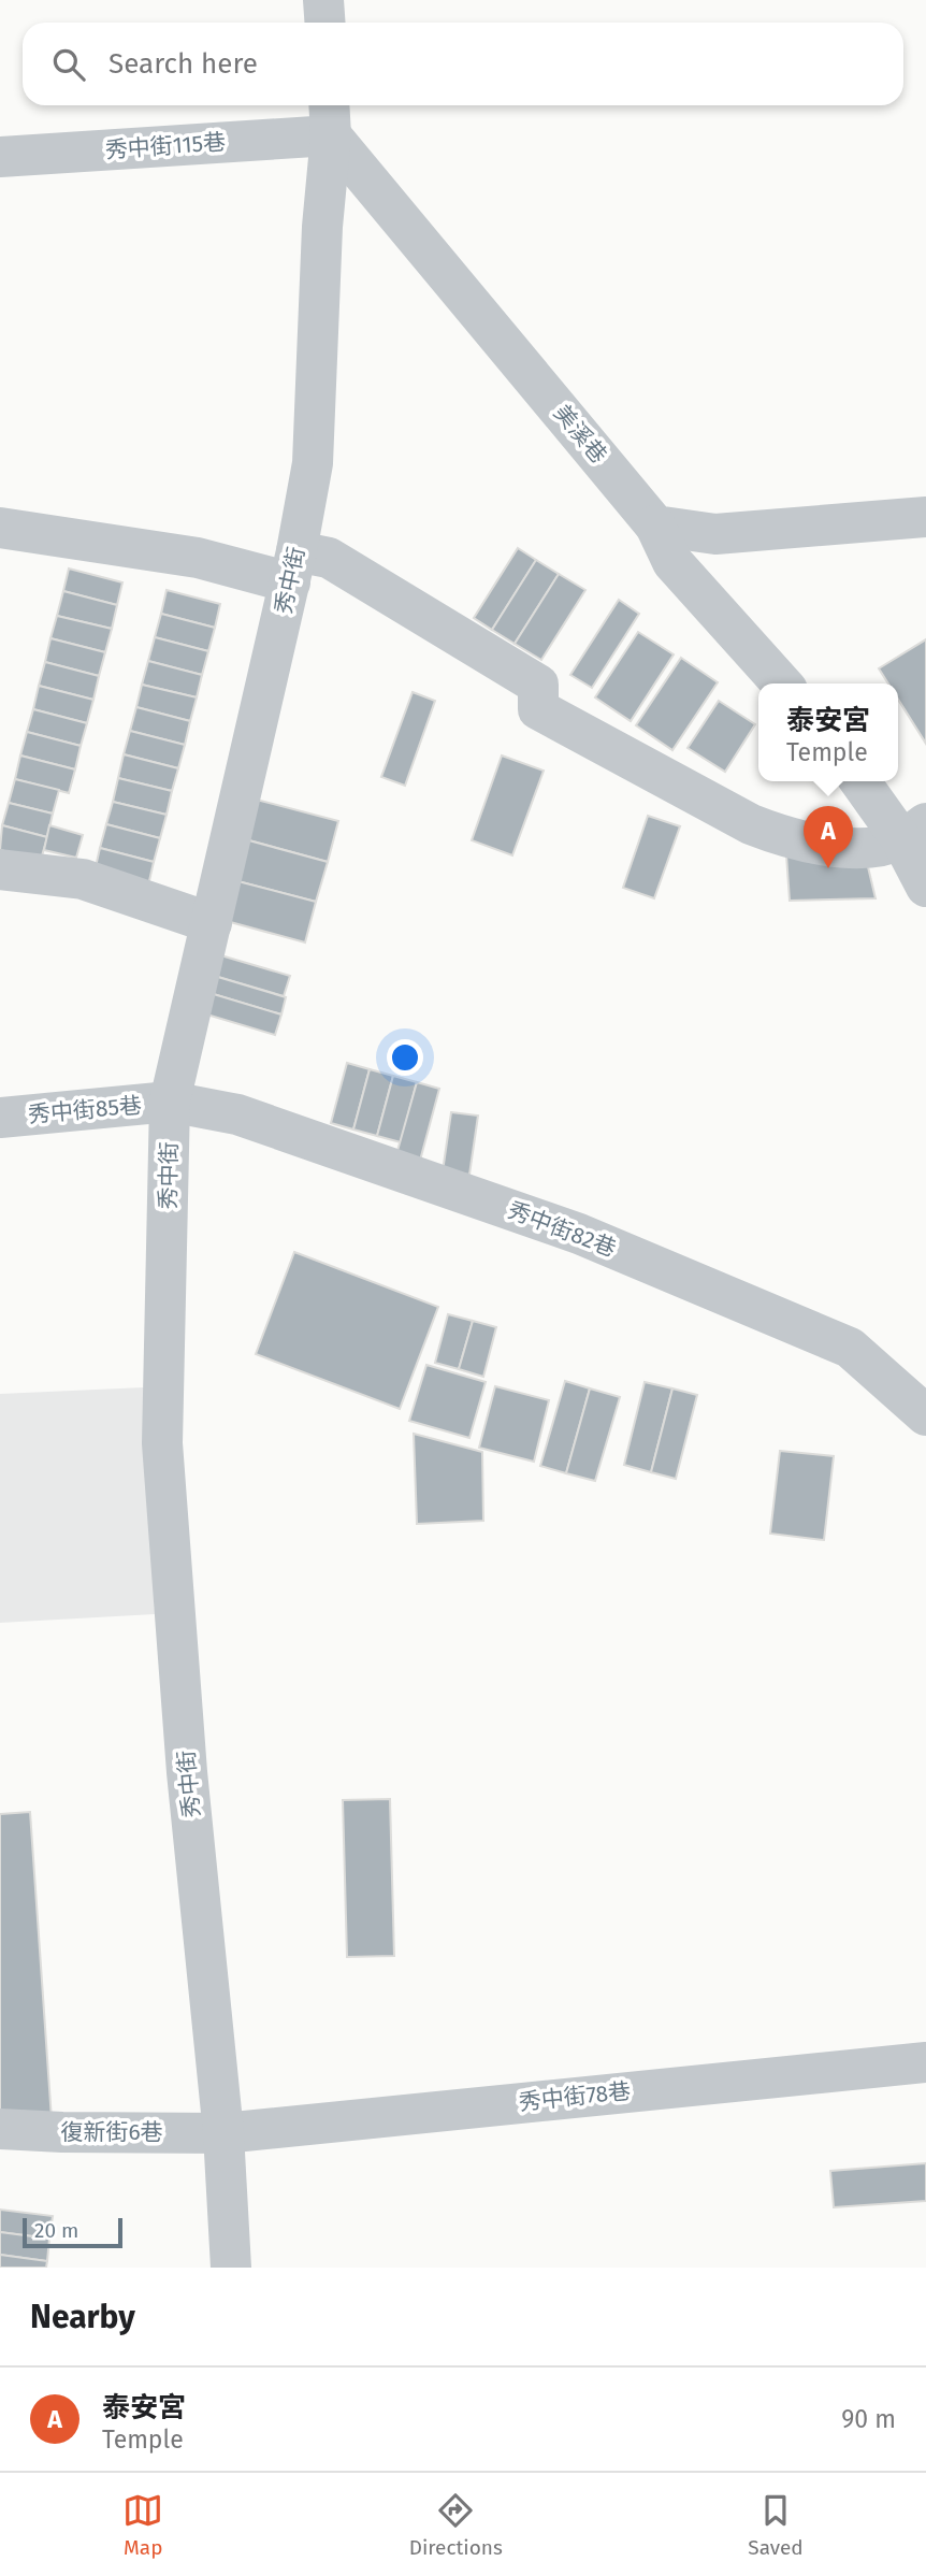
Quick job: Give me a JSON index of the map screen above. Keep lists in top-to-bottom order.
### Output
{
  "streets": {
    "street": [
      "秀中街115巷",
      "美溪巷",
      "秀中街",
      "秀中街85巷",
      "秀中街82巷",
      "秀中街78巷",
      "復新街6巷"
    ]
  },
  "crossings": [
    ["秀中街115巷", "美溪巷"],
    ["秀中街115巷", "秀中街"],
    ["美溪巷", "秀中街"],
    ["秀中街", "秀中街85巷"],
    ["秀中街", "秀中街82巷"],
    ["秀中街", "秀中街78巷"],
    ["秀中街", "復新街6巷"],
    ["秀中街85巷", "秀中街82巷"],
    ["秀中街78巷", "復新街6巷"]
  ],
  "scale_bar": "20 m",
  "page": {
    "search": "Search here",
    "popup": ["泰安宮", "Temple"],
    "pins": "A",
    "scale": "20 m",
    "heading": "Nearby",
    "list": [
      {
        "mark": "A",
        "name": "泰安宮",
        "note": "Temple",
        "value": "90 m"
      }
    ],
    "nav": ["Map", "Directions", "Saved"]
  }
}
